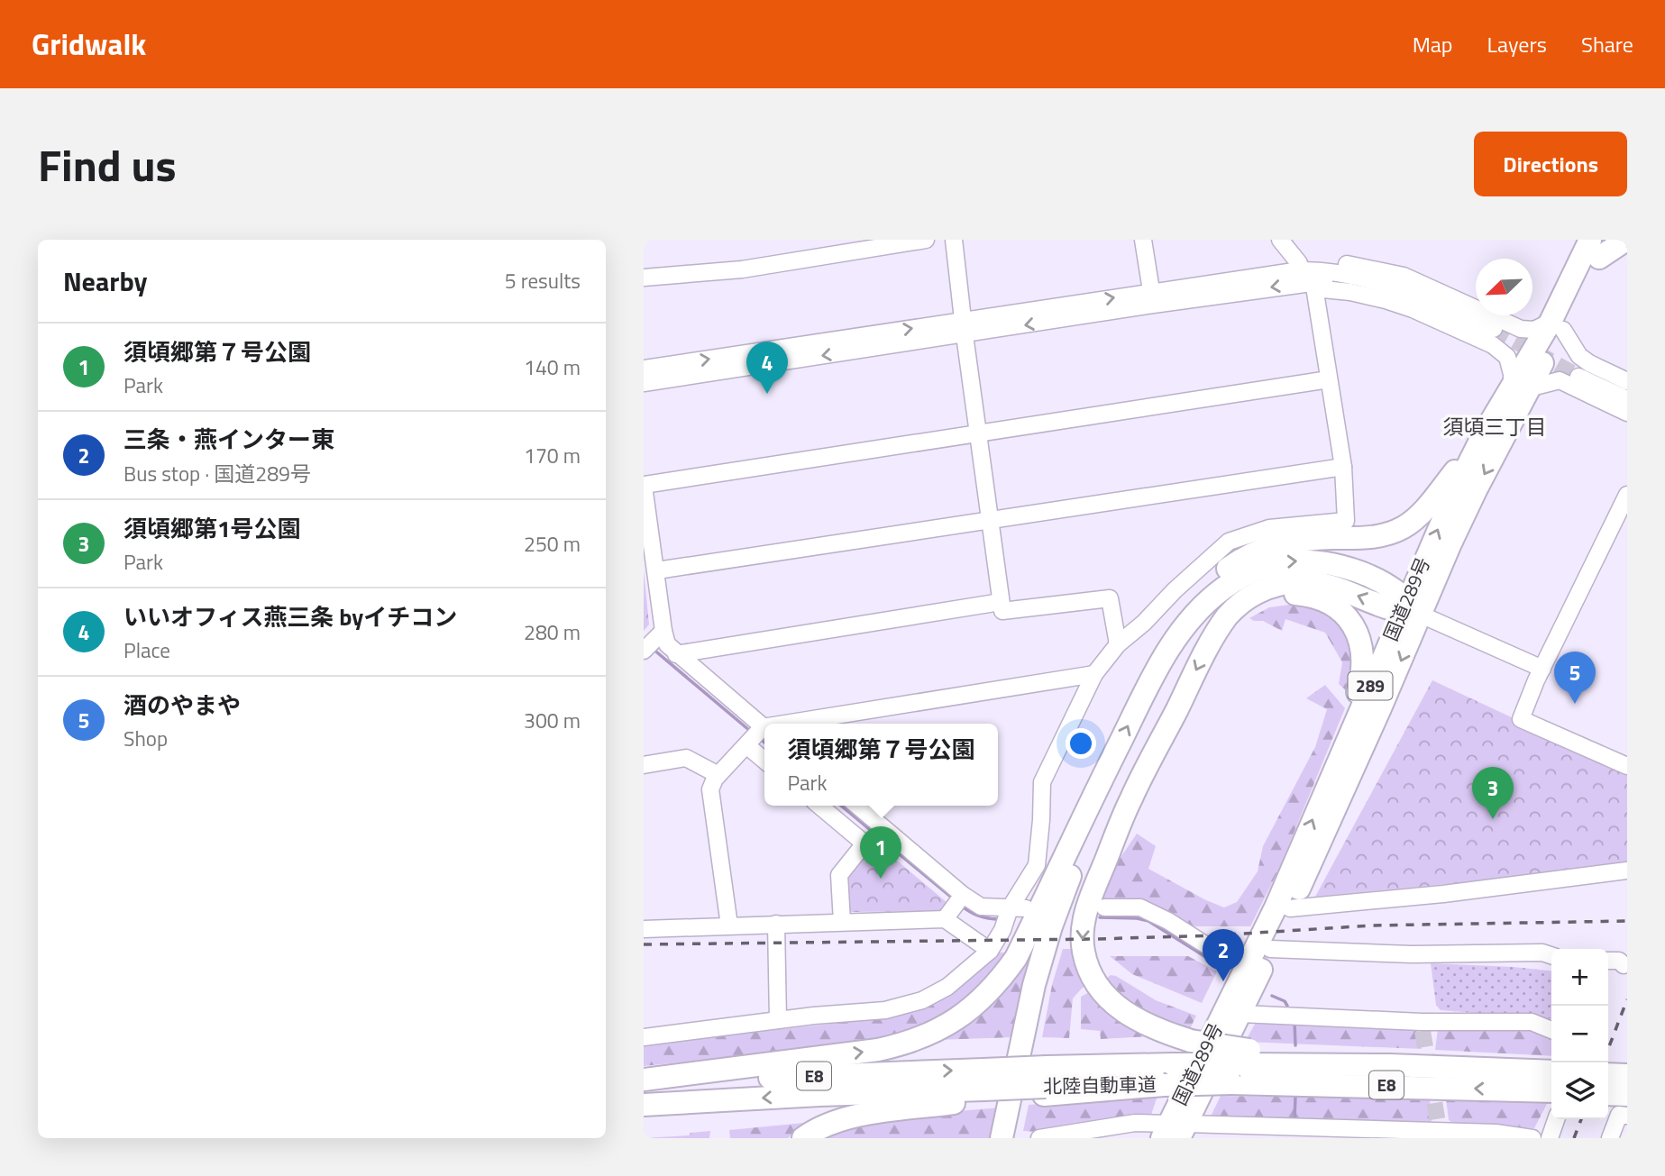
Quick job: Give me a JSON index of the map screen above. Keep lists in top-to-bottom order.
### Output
{
  "streets": {
    "highway": [
      "国道289号",
      "289",
      "E8",
      "北陸自動車道"
    ]
  },
  "districts": ["須頃三丁目"],
  "north": "bottom left",
  "page": {
    "header": "Gridwalk",
    "nav": ["Map", "Layers", "Share"],
    "title": "Find us",
    "buttons": "Directions",
    "heading": ["Nearby", "5 results"],
    "list": [
      {
        "mark": "1",
        "name": "須頃郷第７号公園",
        "note": "Park",
        "value": "140 m"
      },
      {
        "mark": "2",
        "name": "三条・燕インター東",
        "note": "Bus stop · 国道289号",
        "value": "170 m"
      },
      {
        "mark": "3",
        "name": "須頃郷第1号公園",
        "note": "Park",
        "value": "250 m"
      },
      {
        "mark": "4",
        "name": "いいオフィス燕三条 byイチコン",
        "note": "Place",
        "value": "280 m"
      },
      {
        "mark": "5",
        "name": "酒のやまや",
        "note": "Shop",
        "value": "300 m"
      }
    ],
    "pins": [
      "4",
      "5",
      "3",
      "1",
      "2"
    ],
    "popup": ["須頃郷第７号公園", "Park"],
    "map_buttons": ["+", "−"]
  }
}
